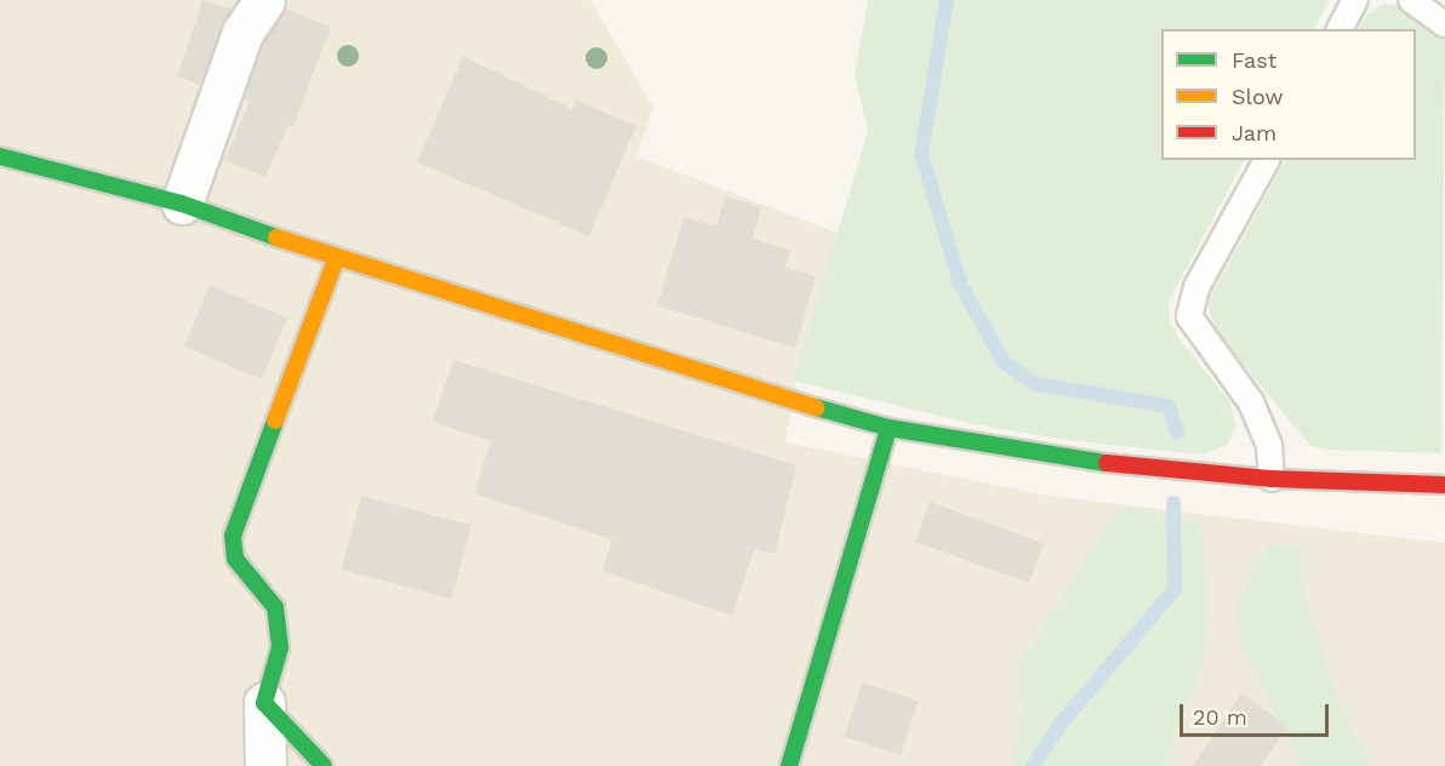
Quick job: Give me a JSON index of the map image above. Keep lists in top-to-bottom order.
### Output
{
  "legend": ["Fast", "Slow", "Jam"],
  "scale_bar": "20 m"
}
